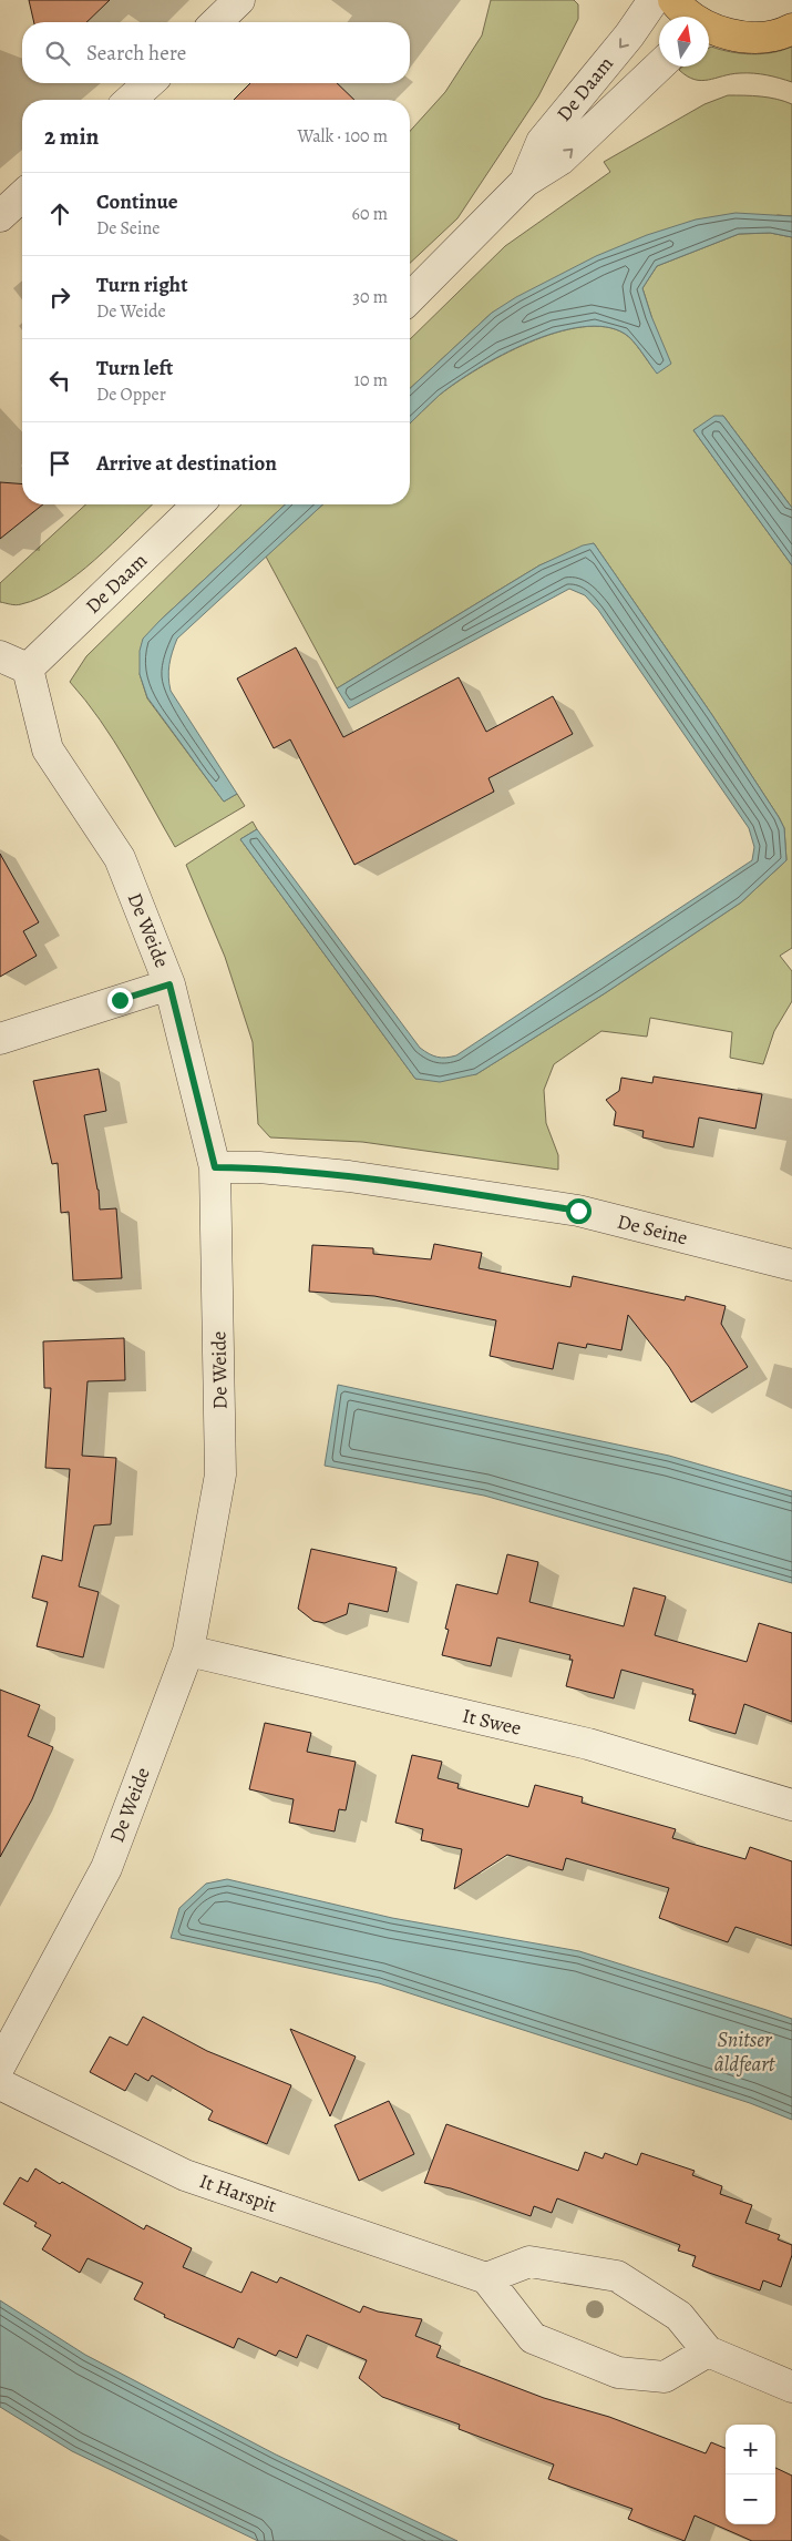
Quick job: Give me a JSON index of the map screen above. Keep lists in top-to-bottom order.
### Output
{
  "streets": {
    "street": [
      "De Daam",
      "De Weide",
      "De Seine",
      "It Swee",
      "It Harspit"
    ]
  },
  "crossings": [
    ["De Daam", "De Weide"],
    ["De Weide", "De Seine"],
    ["De Weide", "It Swee"]
  ],
  "water": ["Snitser âldfeart"],
  "north": "top",
  "page": {
    "search": "Search here",
    "heading": ["2 min", "Walk · 100 m"],
    "list": [
      ["Continue", "De Seine", "60 m"],
      ["Turn right", "De Weide", "30 m"],
      ["Turn left", "De Opper", "10 m"],
      "Arrive at destination"
    ],
    "map_buttons": ["+", "−"]
  }
}
